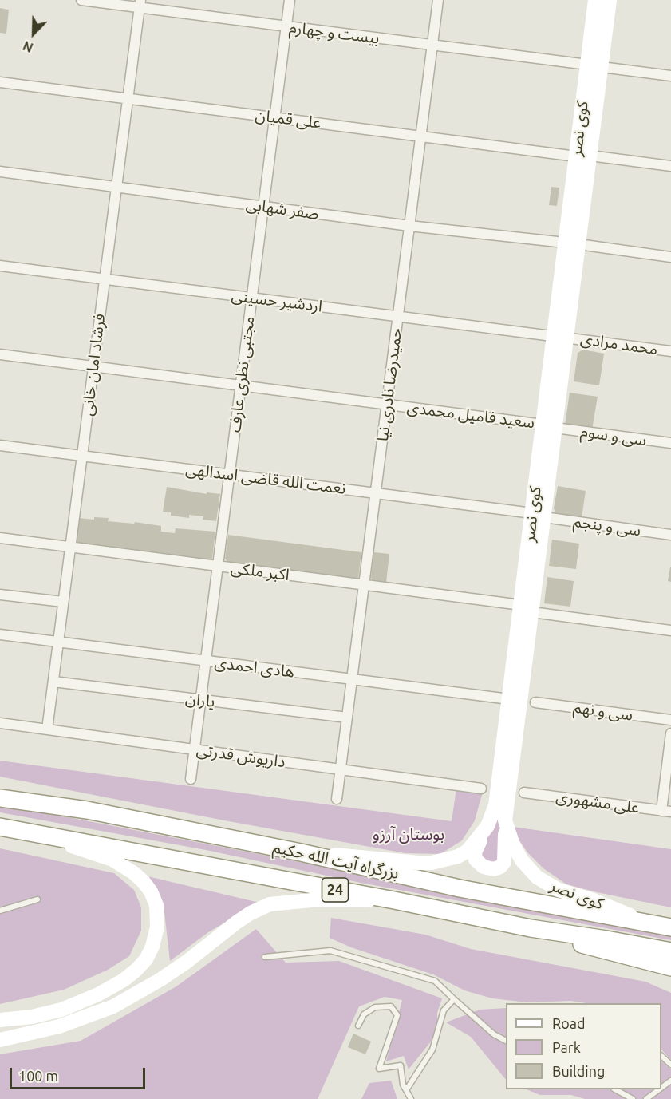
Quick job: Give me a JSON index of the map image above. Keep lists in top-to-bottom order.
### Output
{
  "streets": {
    "highway": ["بزرگراه آیت الله حکیم", "24"],
    "main road": ["کوی نصر"],
    "street": [
      "بیست و چهارم",
      "علی قمیان",
      "صفر شهابی",
      "اردشیر حسینی",
      "محمد مرادی",
      "فرشاد امان خانی",
      "مجتبی نظری عارف",
      "حمیدرضا نادری نیا",
      "سعید فامیل محمدی",
      "سی و سوم",
      "نعمت الله قاضی اسدالهی",
      "سی و پنجم",
      "اکبر ملکی",
      "هادی احمدی",
      "یاران",
      "سی و نهم",
      "داریوش قدرتی",
      "علی مشهوری"
    ]
  },
  "crossings": [
    ["بیست و چهارم", "کوی نصر"],
    ["بیست و چهارم", "فرشاد امان خانی"],
    ["بیست و چهارم", "مجتبی نظری عارف"],
    ["بیست و چهارم", "حمیدرضا نادری نیا"],
    ["علی قمیان", "کوی نصر"],
    ["علی قمیان", "فرشاد امان خانی"],
    ["علی قمیان", "مجتبی نظری عارف"],
    ["علی قمیان", "حمیدرضا نادری نیا"],
    ["کوی نصر", "صفر شهابی"],
    ["کوی نصر", "اردشیر حسینی"],
    ["کوی نصر", "محمد مرادی"],
    ["کوی نصر", "سعید فامیل محمدی"],
    ["کوی نصر", "سی و سوم"],
    ["کوی نصر", "نعمت الله قاضی اسدالهی"],
    ["کوی نصر", "سی و پنجم"],
    ["کوی نصر", "اکبر ملکی"],
    ["کوی نصر", "هادی احمدی"],
    ["کوی نصر", "بزرگراه آیت الله حکیم"],
    ["صفر شهابی", "فرشاد امان خانی"],
    ["صفر شهابی", "مجتبی نظری عارف"],
    ["صفر شهابی", "حمیدرضا نادری نیا"],
    ["اردشیر حسینی", "محمد مرادی"],
    ["اردشیر حسینی", "فرشاد امان خانی"],
    ["اردشیر حسینی", "مجتبی نظری عارف"],
    ["اردشیر حسینی", "حمیدرضا نادری نیا"],
    ["فرشاد امان خانی", "سعید فامیل محمدی"],
    ["فرشاد امان خانی", "نعمت الله قاضی اسدالهی"],
    ["فرشاد امان خانی", "اکبر ملکی"],
    ["فرشاد امان خانی", "هادی احمدی"],
    ["فرشاد امان خانی", "یاران"],
    ["فرشاد امان خانی", "داریوش قدرتی"],
    ["مجتبی نظری عارف", "سعید فامیل محمدی"],
    ["مجتبی نظری عارف", "نعمت الله قاضی اسدالهی"],
    ["مجتبی نظری عارف", "اکبر ملکی"],
    ["مجتبی نظری عارف", "هادی احمدی"],
    ["مجتبی نظری عارف", "یاران"],
    ["مجتبی نظری عارف", "داریوش قدرتی"],
    ["حمیدرضا نادری نیا", "سعید فامیل محمدی"],
    ["حمیدرضا نادری نیا", "نعمت الله قاضی اسدالهی"],
    ["حمیدرضا نادری نیا", "اکبر ملکی"],
    ["حمیدرضا نادری نیا", "هادی احمدی"],
    ["حمیدرضا نادری نیا", "یاران"],
    ["حمیدرضا نادری نیا", "داریوش قدرتی"],
    ["سعید فامیل محمدی", "سی و سوم"],
    ["نعمت الله قاضی اسدالهی", "سی و پنجم"]
  ],
  "parks": ["بوستان آرزو"],
  "legend": ["Road", "Park", "Building"],
  "scale_bar": "100 m",
  "north": "bottom left"
}
